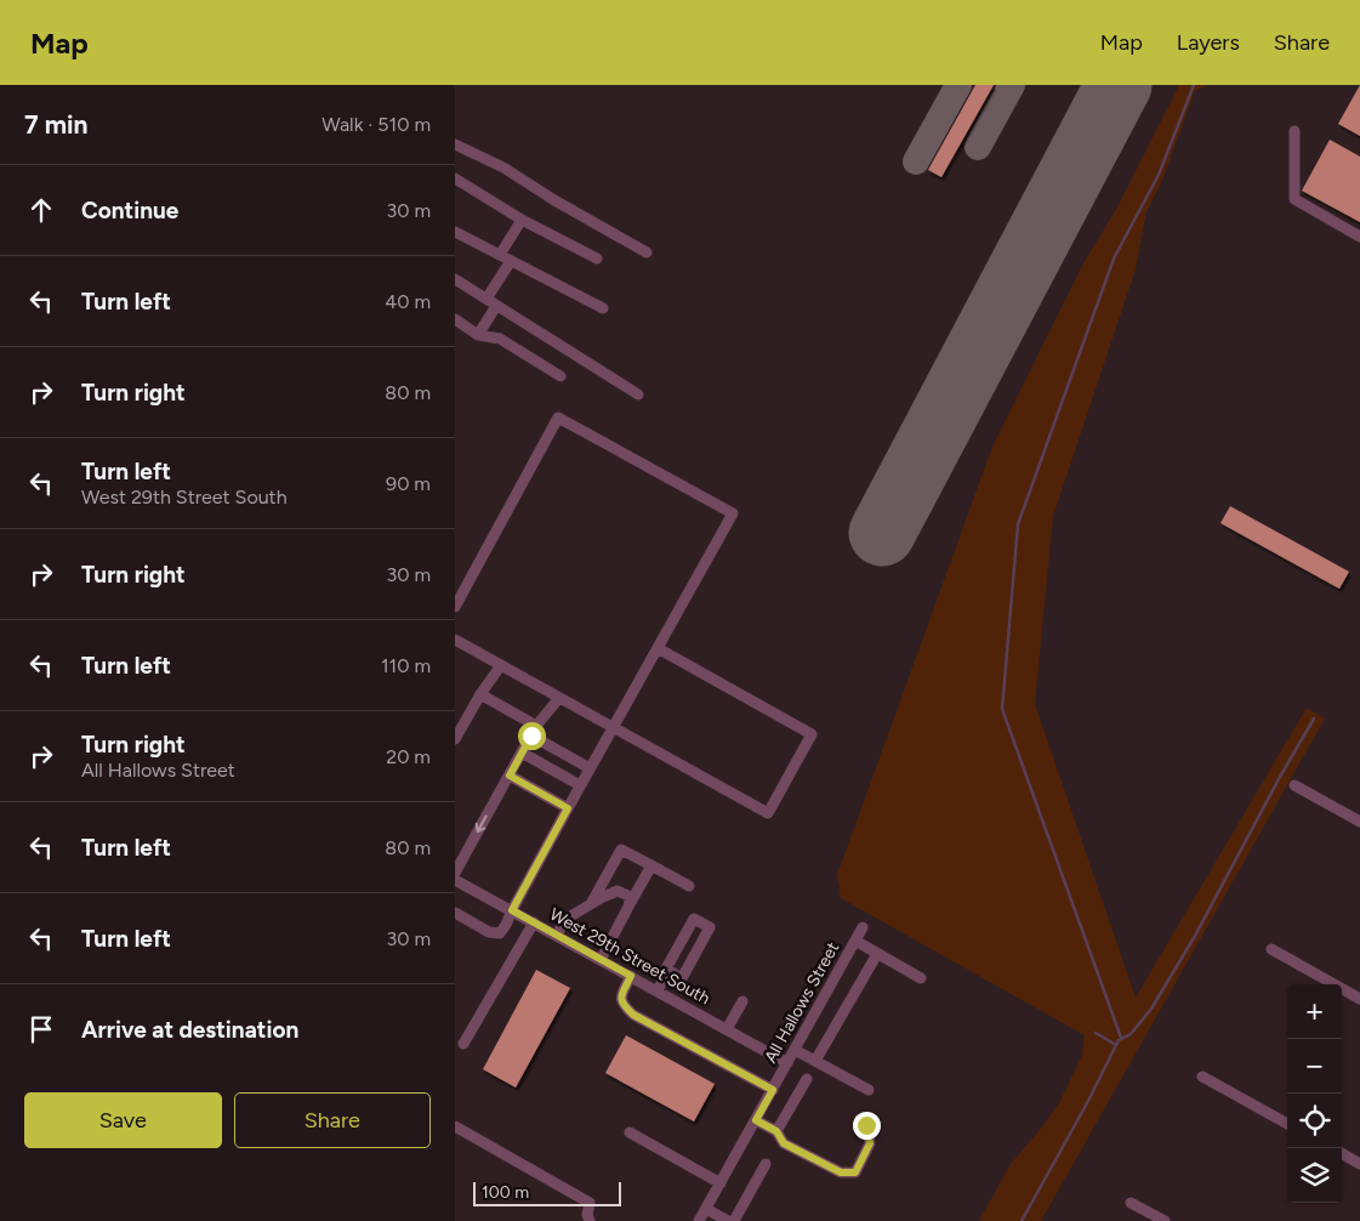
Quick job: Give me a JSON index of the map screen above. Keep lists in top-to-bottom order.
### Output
{
  "streets": {
    "street": ["West 29th Street South", "All Hallows Street"]
  },
  "crossings": [
    ["West 29th Street South", "All Hallows Street"]
  ],
  "scale_bar": "100 m",
  "page": {
    "header": "Map",
    "nav": ["Map", "Layers", "Share"],
    "heading": ["7 min", "Walk · 510 m"],
    "list": [
      ["Continue", "30 m"],
      ["Turn left", "40 m"],
      ["Turn right", "80 m"],
      ["Turn left", "West 29th Street South", "90 m"],
      ["Turn right", "30 m"],
      ["Turn left", "110 m"],
      ["Turn right", "All Hallows Street", "20 m"],
      ["Turn left", "80 m"],
      ["Turn left", "30 m"],
      "Arrive at destination"
    ],
    "map_buttons": ["+", "−"],
    "buttons": ["Save", "Share"],
    "scale": "100 m"
  }
}
